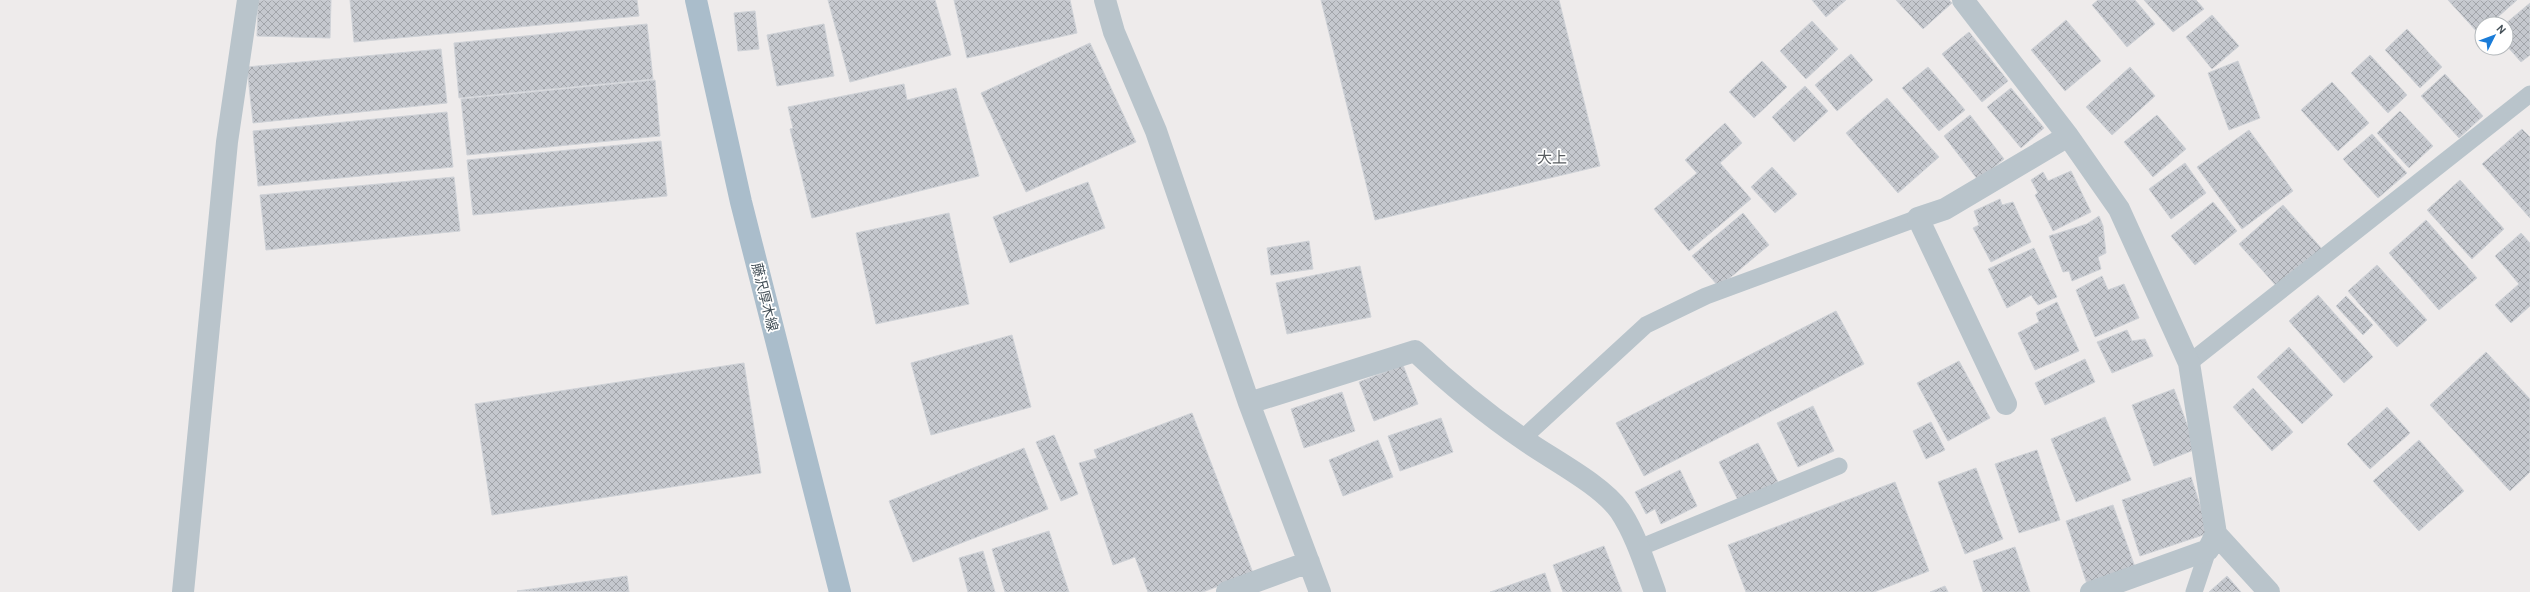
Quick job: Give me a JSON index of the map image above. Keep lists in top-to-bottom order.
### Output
{
  "streets": {
    "main road": ["藤沢厚木線"]
  },
  "districts": ["大上"],
  "north": "top right"
}
